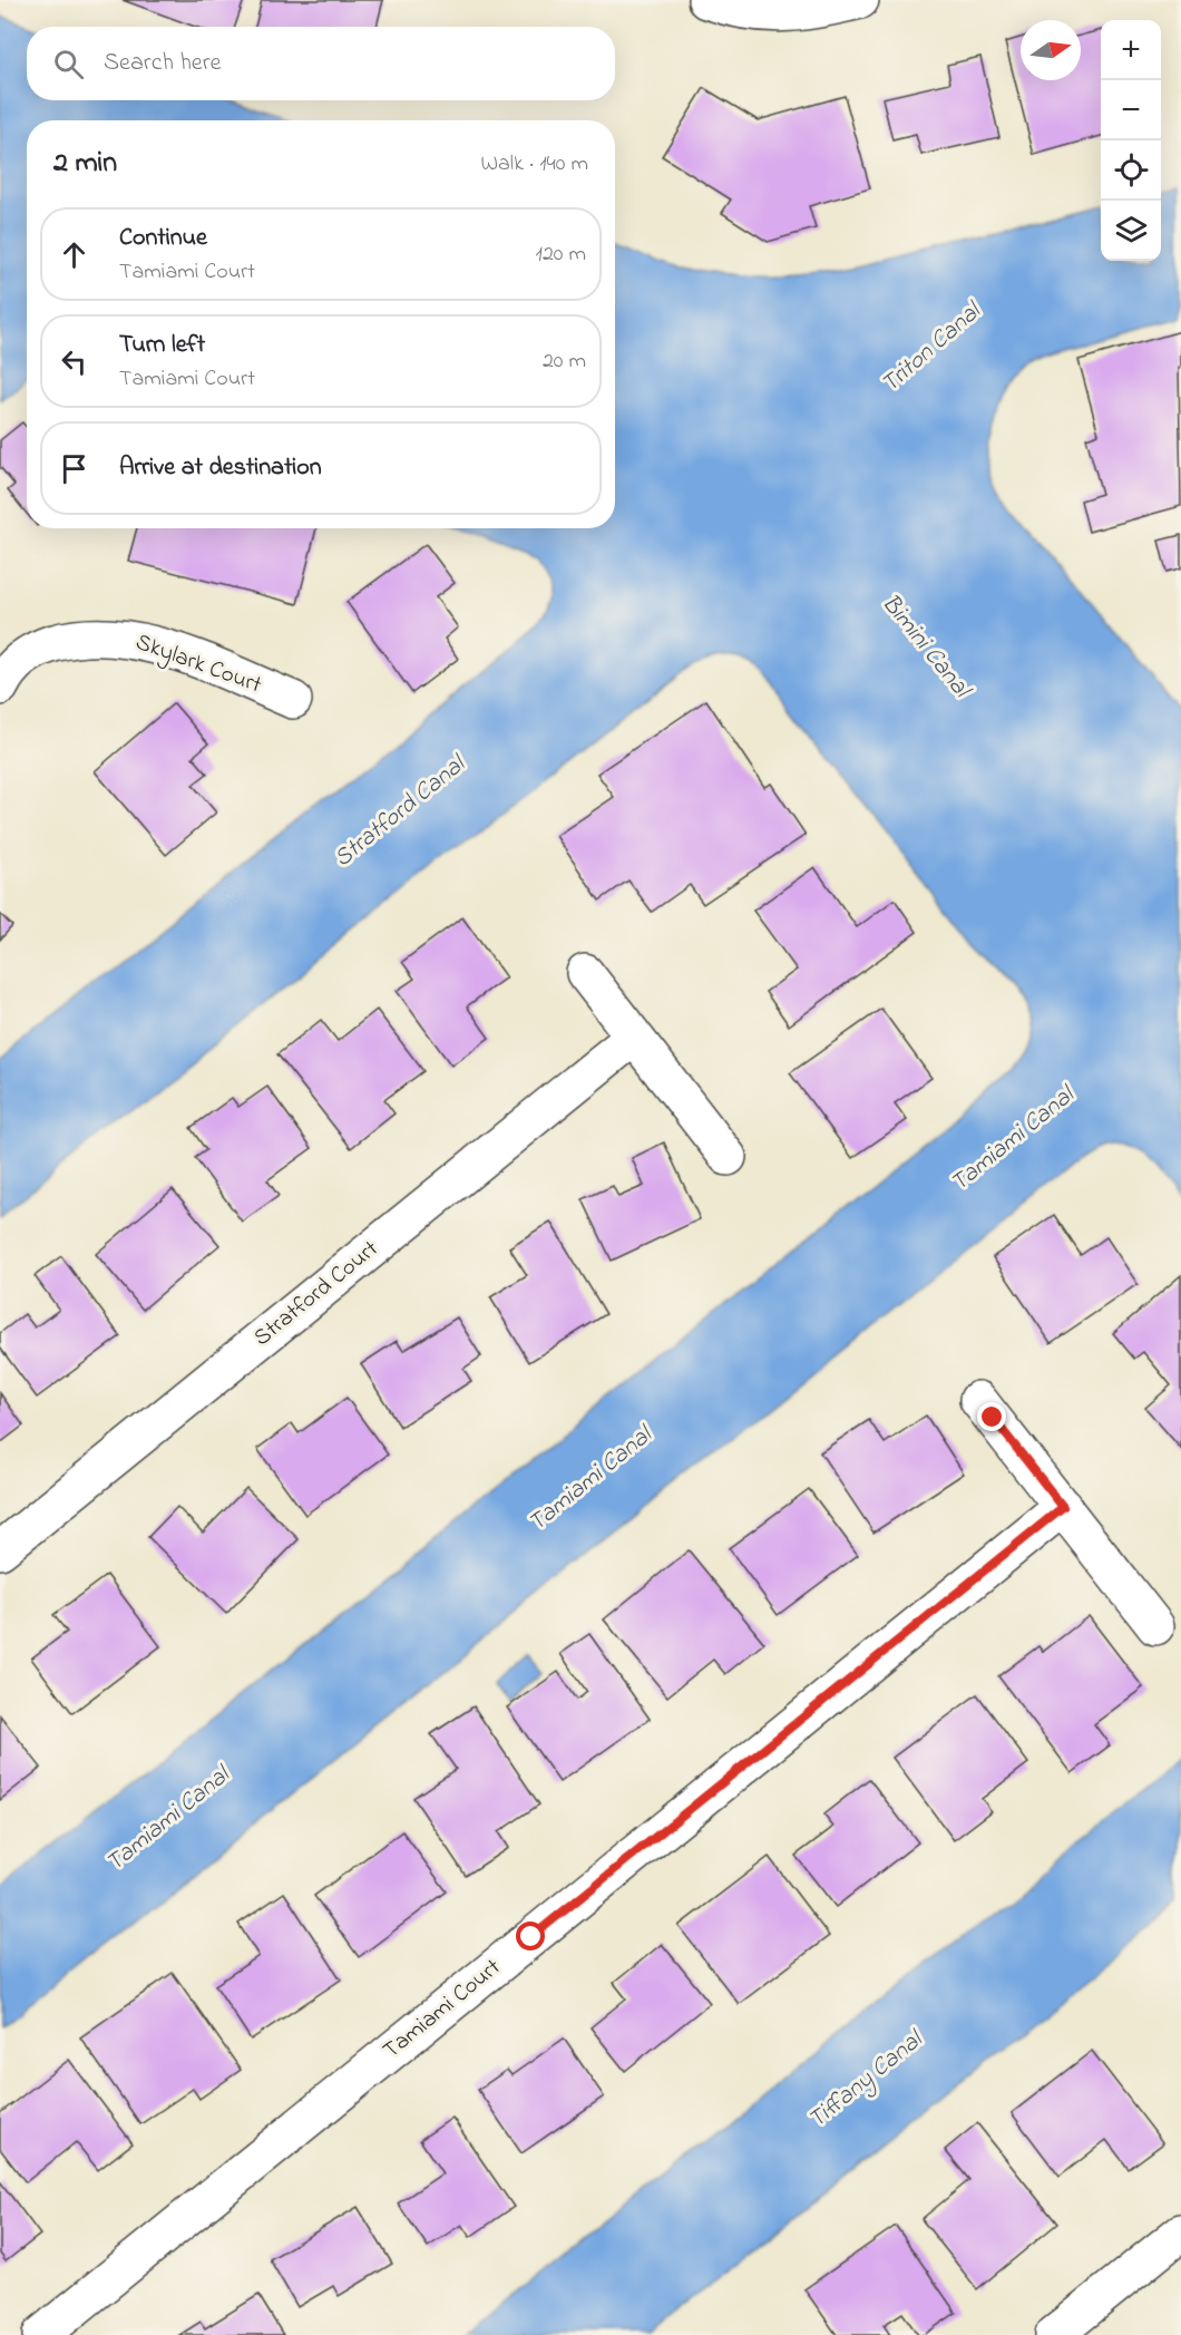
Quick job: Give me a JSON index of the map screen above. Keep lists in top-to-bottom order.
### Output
{
  "streets": {
    "street": ["Skylark Court", "Stratford Court", "Tamiami Court"]
  },
  "water": [
    "Triton Canal",
    "Bimini Canal",
    "Stratford Canal",
    "Tamiami Canal",
    "Tiffany Canal"
  ],
  "north": "right",
  "page": {
    "map_buttons": ["+", "−"],
    "search": "Search here",
    "heading": ["2 min", "Walk · 140 m"],
    "list": [
      ["Continue", "Tamiami Court", "120 m"],
      ["Turn left", "Tamiami Court", "20 m"],
      "Arrive at destination"
    ]
  }
}
